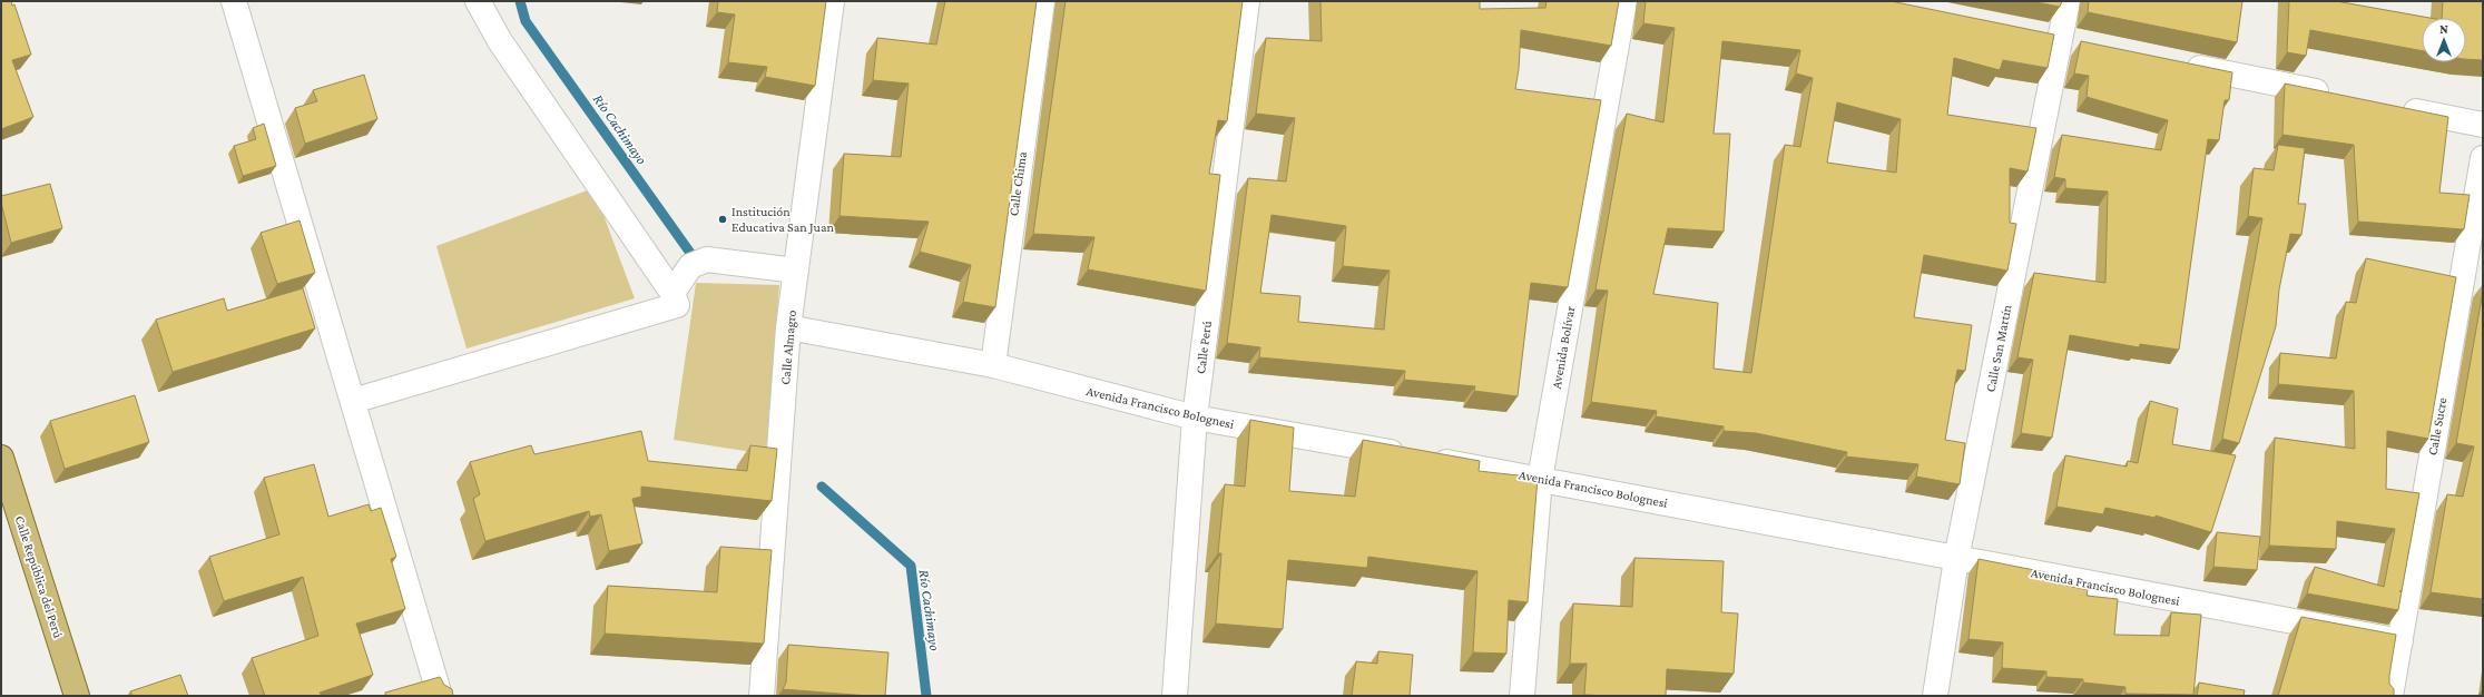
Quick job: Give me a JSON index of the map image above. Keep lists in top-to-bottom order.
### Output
{
  "streets": {
    "main road": ["Calle República del Perú"],
    "street": [
      "Calle Chima",
      "Calle Almagro",
      "Calle Perú",
      "Avenida Bolívar",
      "Calle San Martín",
      "Avenida Francisco Bolognesi",
      "Calle Sucre"
    ]
  },
  "crossings": [
    ["Calle Chima", "Avenida Francisco Bolognesi"],
    ["Calle Almagro", "Avenida Francisco Bolognesi"],
    ["Calle Perú", "Avenida Francisco Bolognesi"],
    ["Avenida Bolívar", "Avenida Francisco Bolognesi"],
    ["Calle San Martín", "Avenida Francisco Bolognesi"],
    ["Avenida Francisco Bolognesi", "Calle Sucre"]
  ],
  "water": ["Río Cachimayo"],
  "places": ["Institución Educativa San Juan"],
  "north": "top"
}
